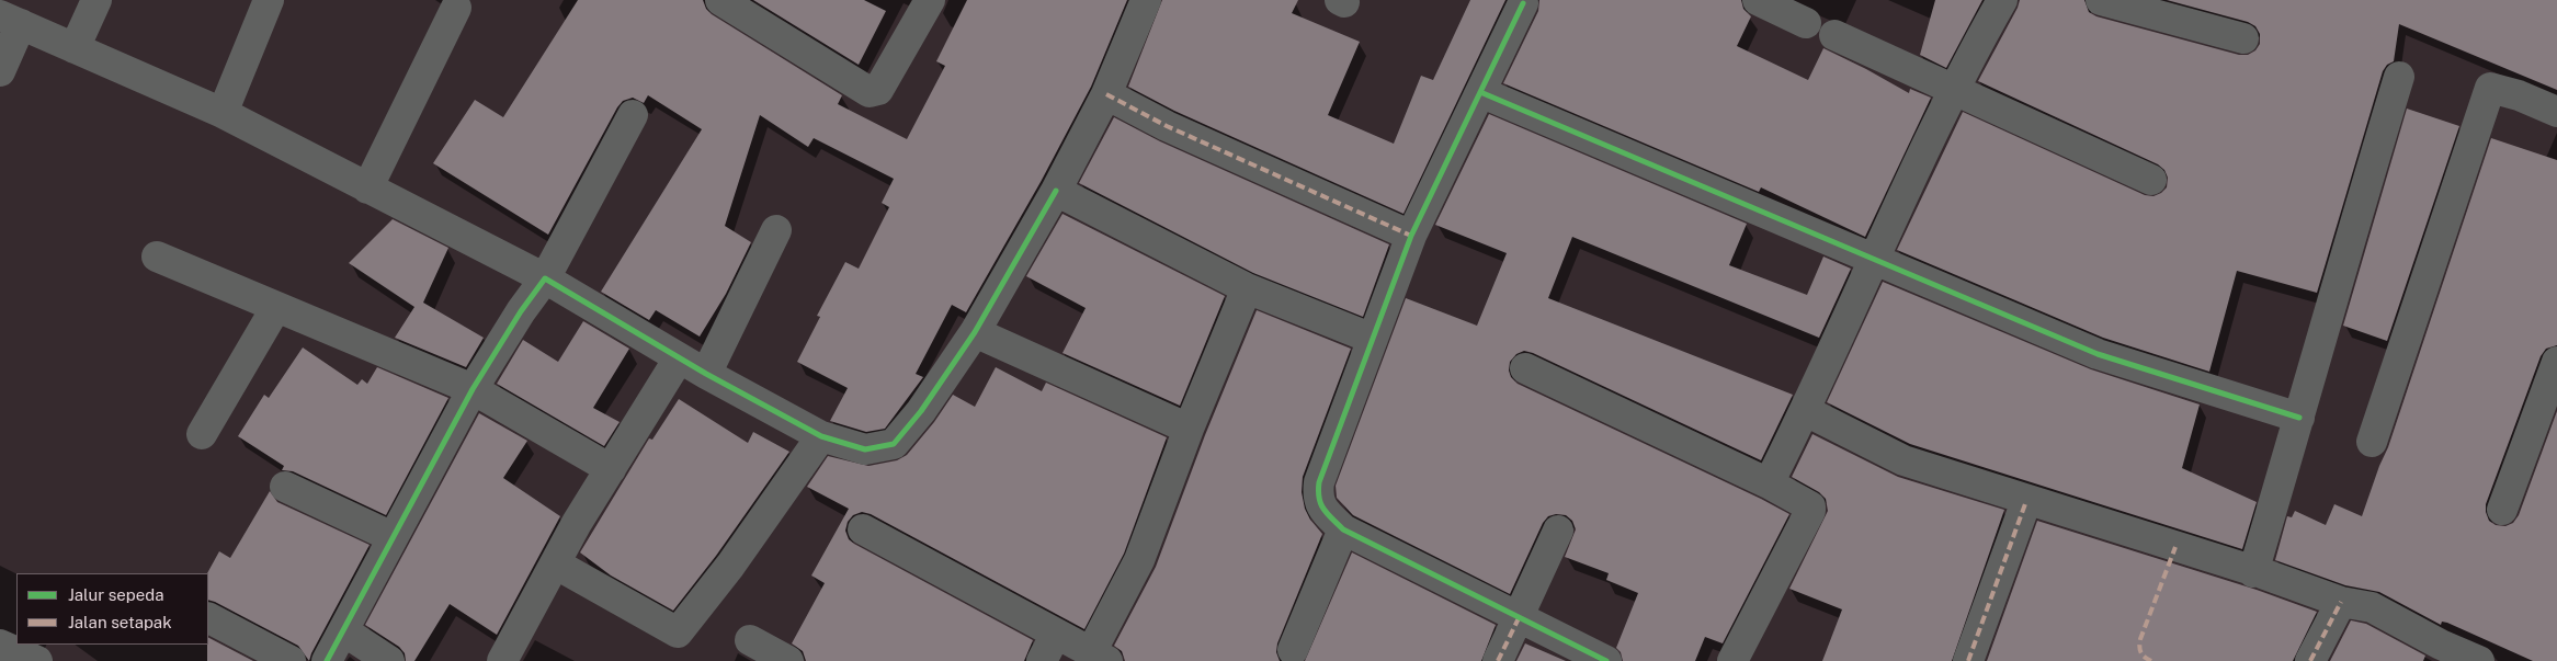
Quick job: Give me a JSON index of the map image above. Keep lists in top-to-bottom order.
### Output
{
  "legend": ["Jalur sepeda", "Jalan setapak"]
}
